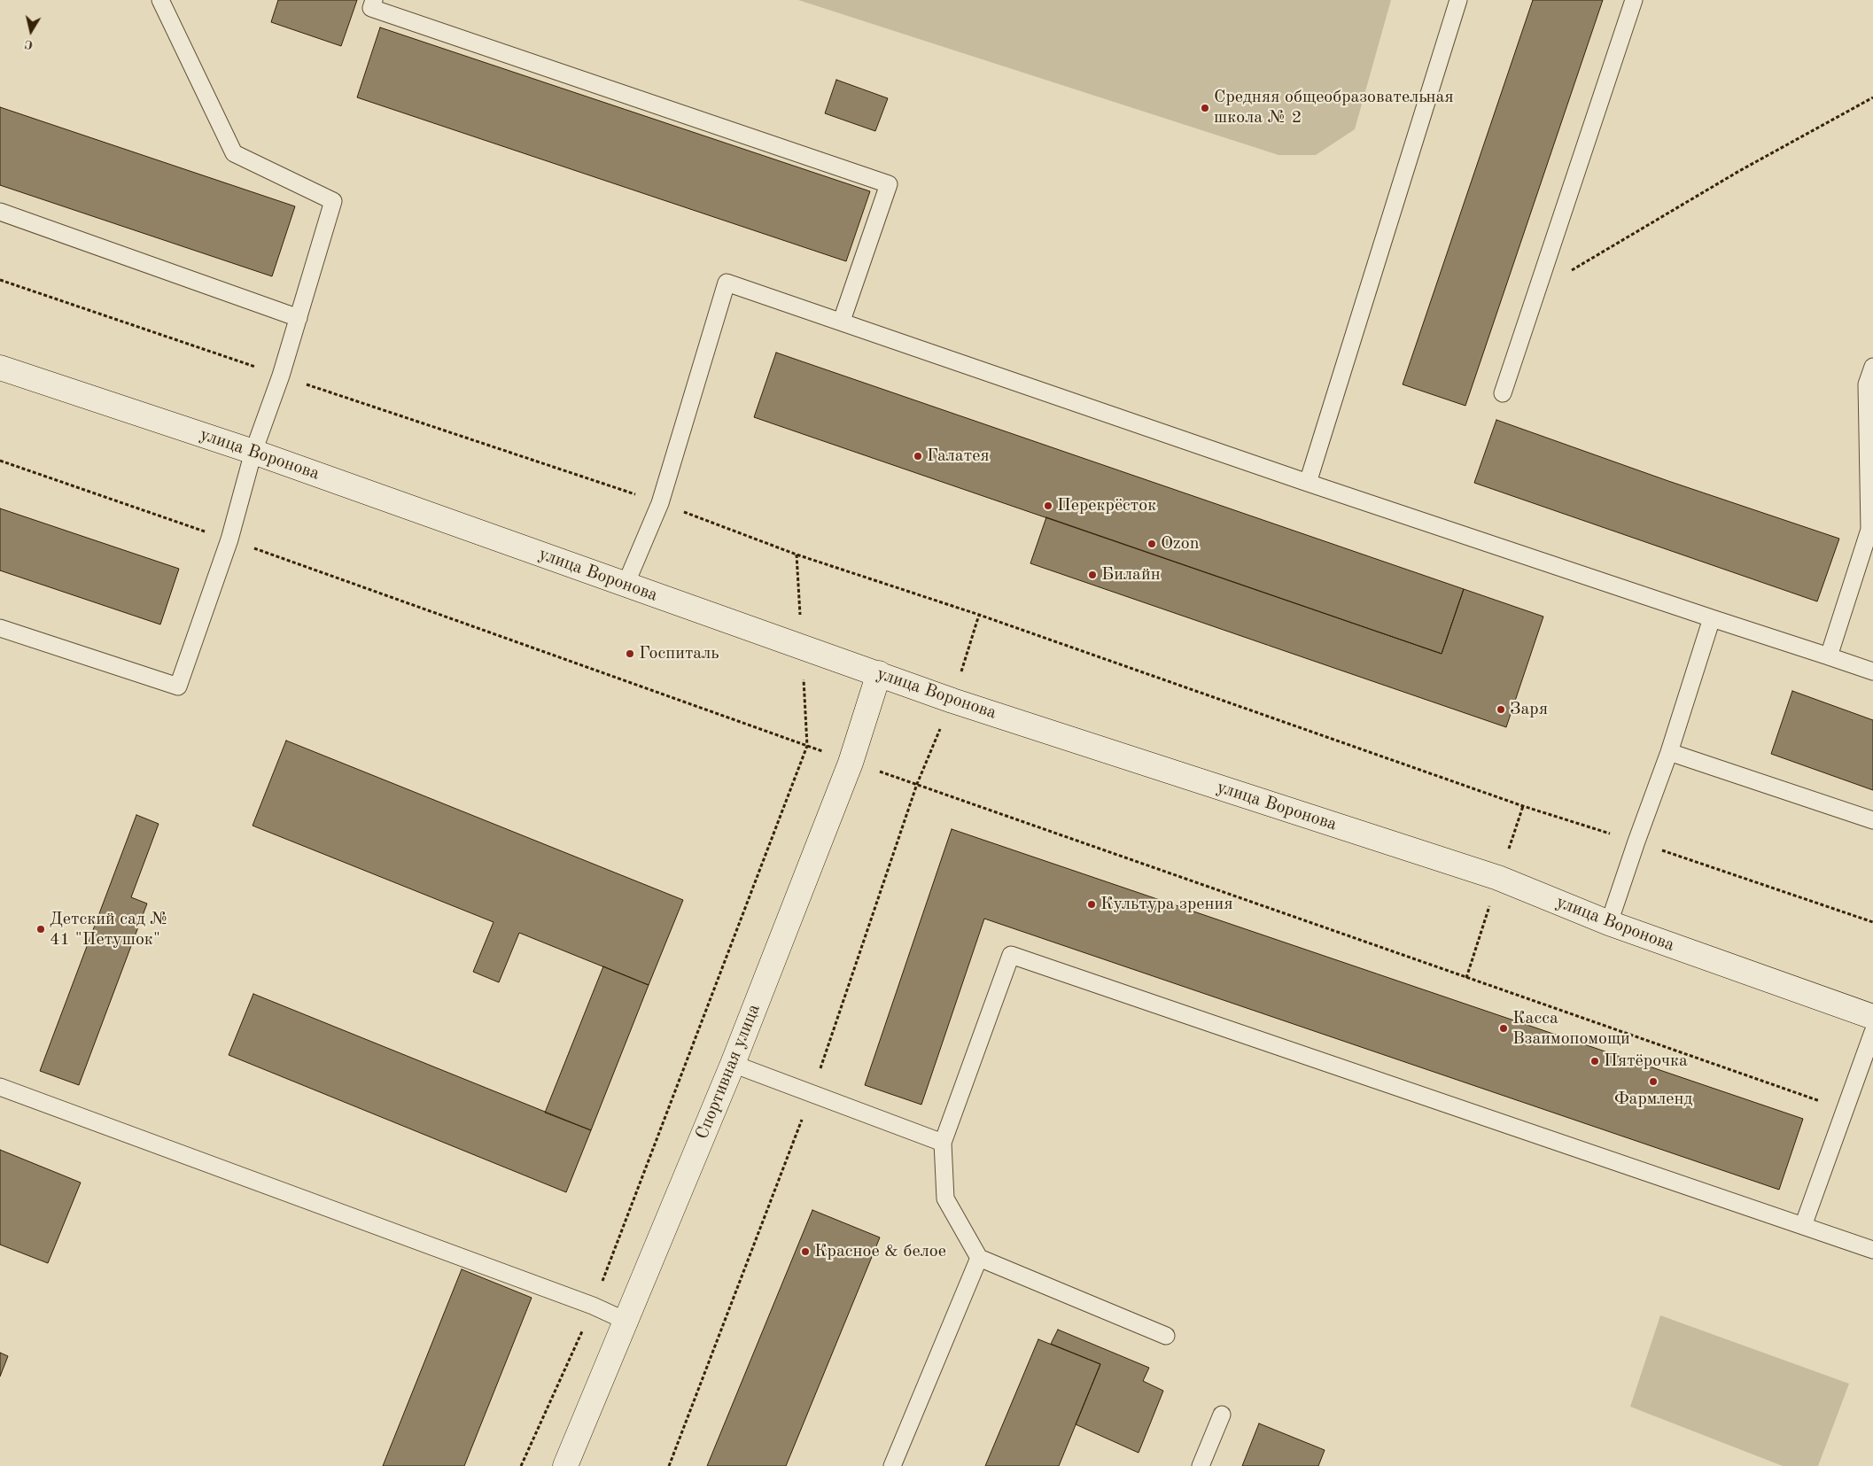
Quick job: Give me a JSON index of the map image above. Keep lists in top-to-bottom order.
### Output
{
  "streets": {
    "street": ["улица Воронова", "Спортивная улица"]
  },
  "crossings": [
    ["улица Воронова", "Спортивная улица"]
  ],
  "places": [
    "Средняя общеобразовательная школа № 2",
    "Галатея",
    "Перекрёсток",
    "Ozon",
    "Билайн",
    "Госпиталь",
    "Заря",
    "Культура зрения",
    "Детский сад № 41 \"Петушок\"",
    "Касса Взаимопомощи",
    "Пятёрочка",
    "Фармленд",
    "Красное & белое"
  ],
  "north": "bottom"
}
